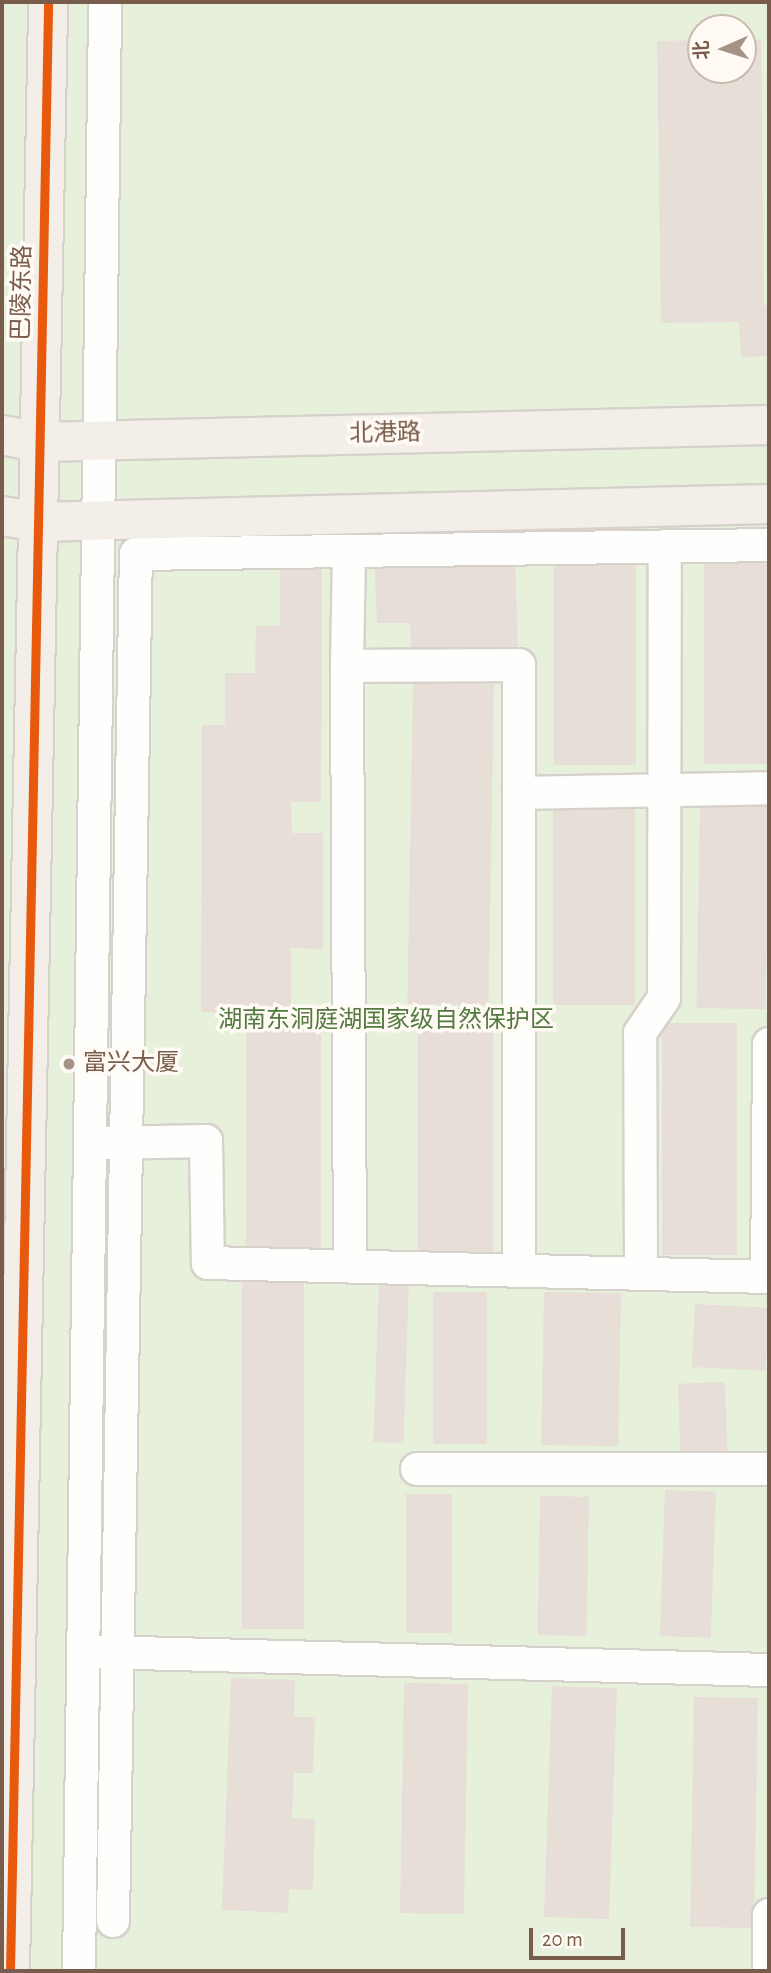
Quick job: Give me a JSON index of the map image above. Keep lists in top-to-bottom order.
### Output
{
  "streets": {
    "main road": ["巴陵东路", "北港路"]
  },
  "crossings": [
    ["巴陵东路", "北港路"]
  ],
  "parks": ["湖南东洞庭湖国家级自然保护区"],
  "places": ["富兴大厦"],
  "scale_bar": "20 m",
  "north": "left"
}
